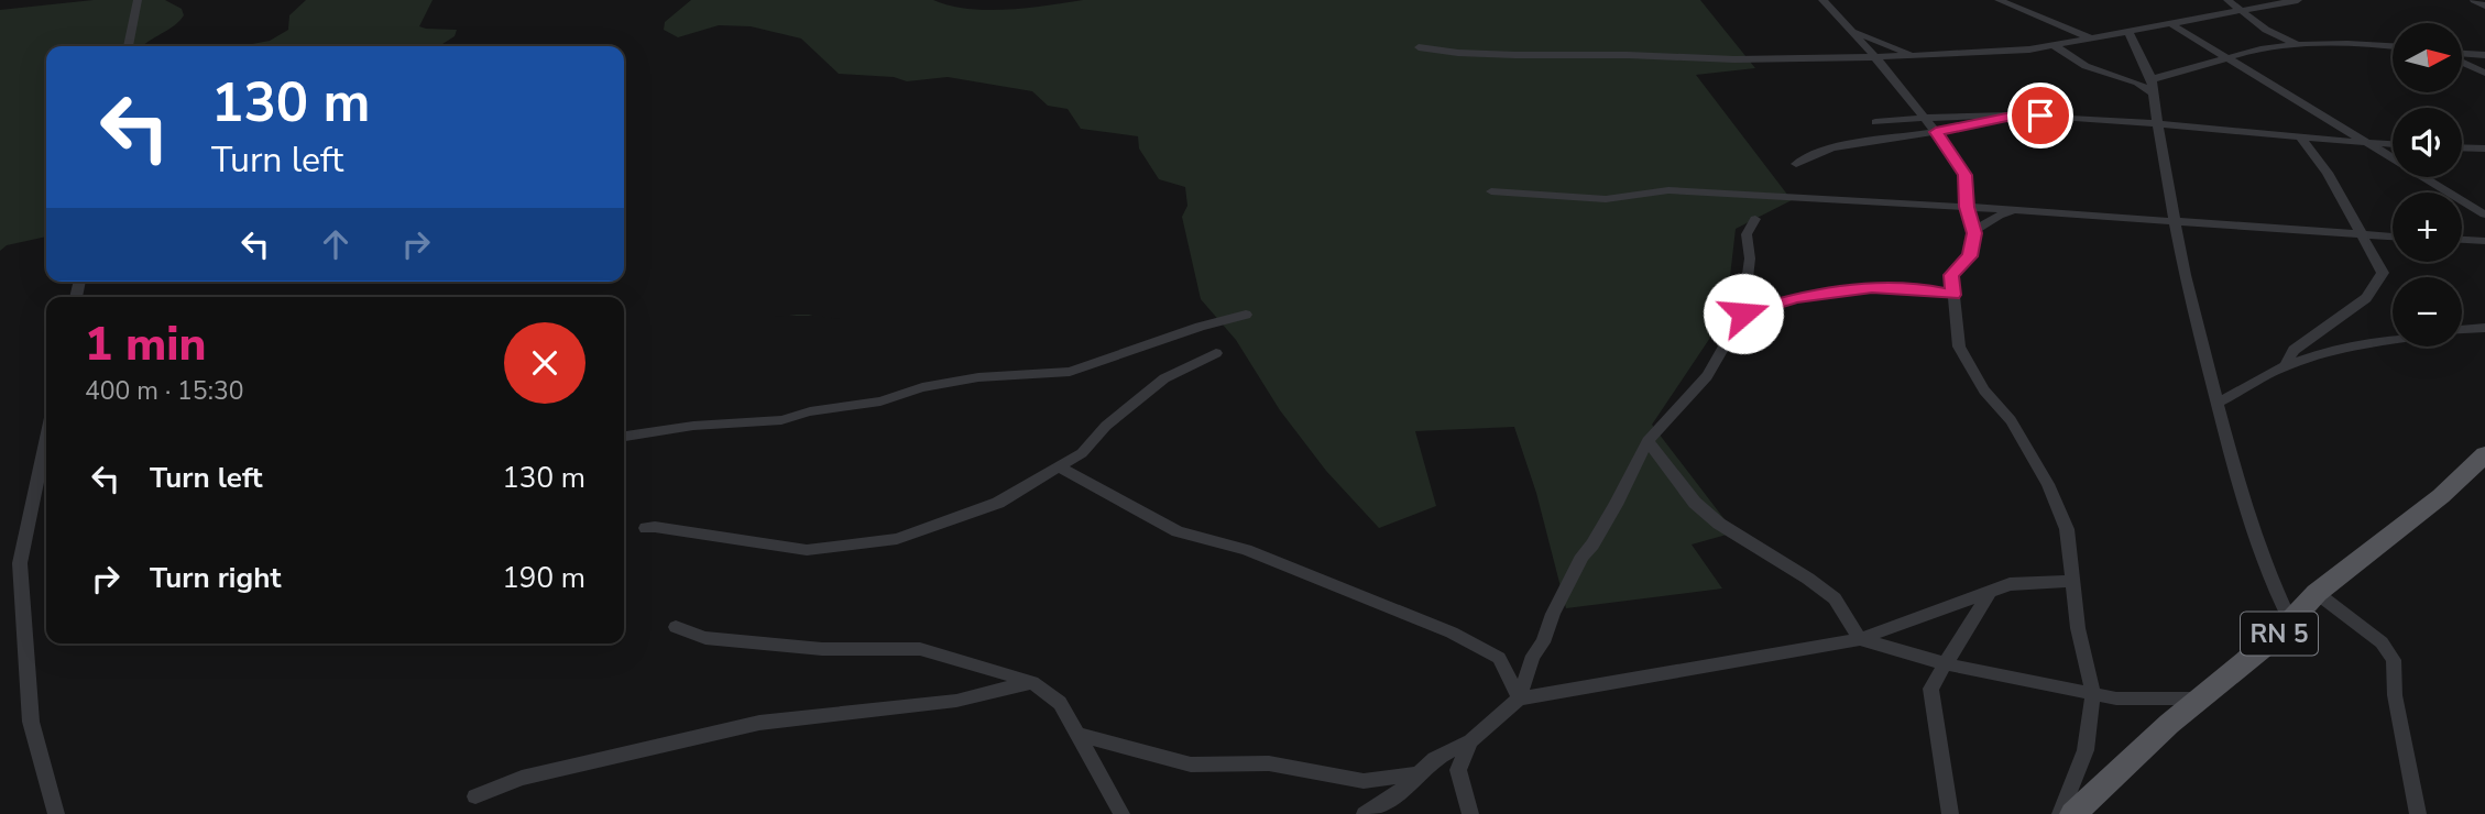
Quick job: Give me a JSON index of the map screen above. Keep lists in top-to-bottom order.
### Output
{
  "streets": {
    "main road": ["RN 5"]
  },
  "north": "right",
  "page": {
    "map_buttons": ["+", "−"],
    "turn": ["130 m", "Turn left"],
    "heading": ["1 min", "400 m · 15:30"],
    "list": [
      {
        "name": "Turn left",
        "value": "130 m"
      },
      {
        "name": "Turn right",
        "value": "190 m"
      }
    ]
  }
}
